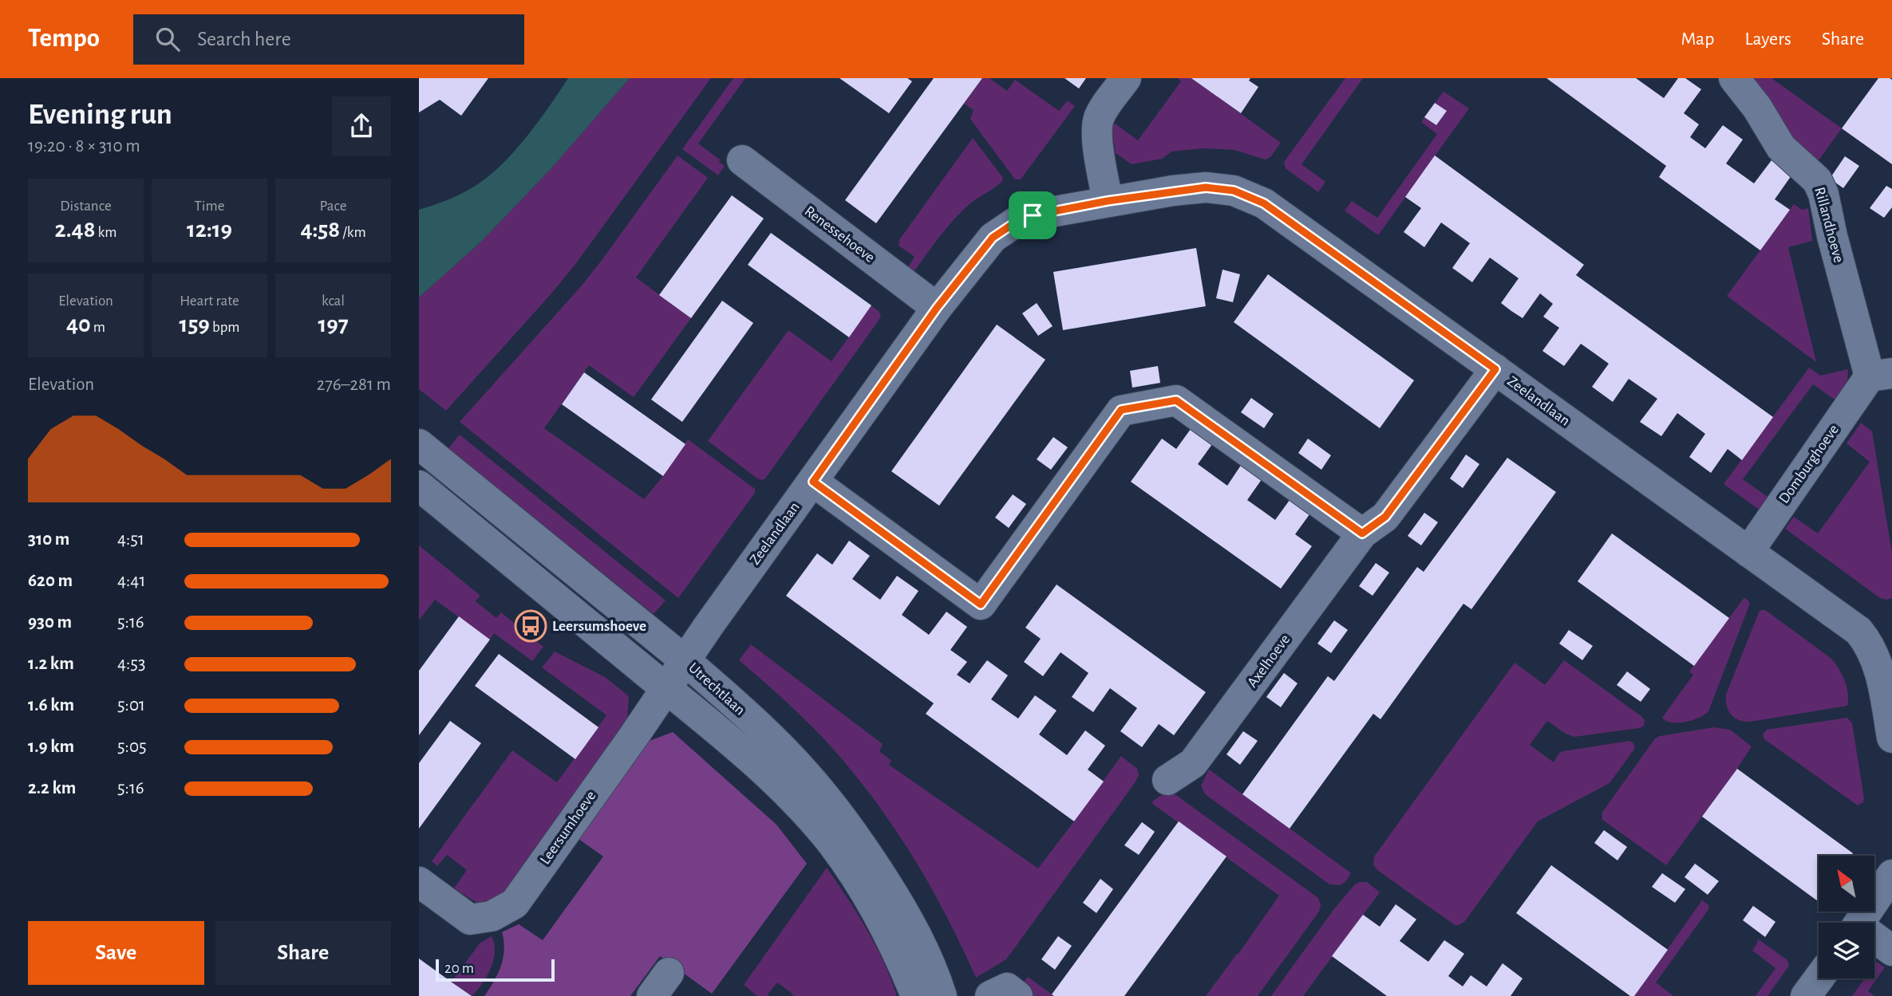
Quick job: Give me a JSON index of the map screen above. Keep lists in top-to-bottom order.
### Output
{
  "streets": {
    "street": [
      "Rillandhoeve",
      "Renessehoeve",
      "Zeelandlaan",
      "Domburghoeve",
      "Axelhoeve",
      "Utrechtlaan",
      "Leersumhoeve"
    ]
  },
  "crossings": [
    ["Rillandhoeve", "Domburghoeve"],
    ["Renessehoeve", "Zeelandlaan"],
    ["Zeelandlaan", "Domburghoeve"],
    ["Zeelandlaan", "Axelhoeve"],
    ["Zeelandlaan", "Utrechtlaan"],
    ["Zeelandlaan", "Leersumhoeve"],
    ["Utrechtlaan", "Leersumhoeve"]
  ],
  "places": {
    "bus stop": ["Leersumshoeve"]
  },
  "scale_bar": "20 m",
  "north": "top left",
  "page": {
    "header": "Tempo",
    "search": "Search here",
    "nav": ["Map", "Layers", "Share"],
    "heading": ["Evening run", "19:20 · 8 × 310 m"],
    "stats": [
      ["Distance", "2.48 km"],
      ["Time", "12:19"],
      ["Pace", "4:58 /km"],
      ["Elevation", "40 m"],
      ["Heart rate", "159 bpm"],
      ["kcal", "197"]
    ],
    "chart": ["Elevation", "276–281 m"],
    "list": [
      {
        "name": "310 m",
        "note": "4:51"
      },
      {
        "name": "620 m",
        "note": "4:41"
      },
      {
        "name": "930 m",
        "note": "5:16"
      },
      {
        "name": "1.2 km",
        "note": "4:53"
      },
      {
        "name": "1.6 km",
        "note": "5:01"
      },
      {
        "name": "1.9 km",
        "note": "5:05"
      },
      {
        "name": "2.2 km",
        "note": "5:16"
      }
    ],
    "buttons": ["Save", "Share"],
    "scale": "20 m"
  }
}
